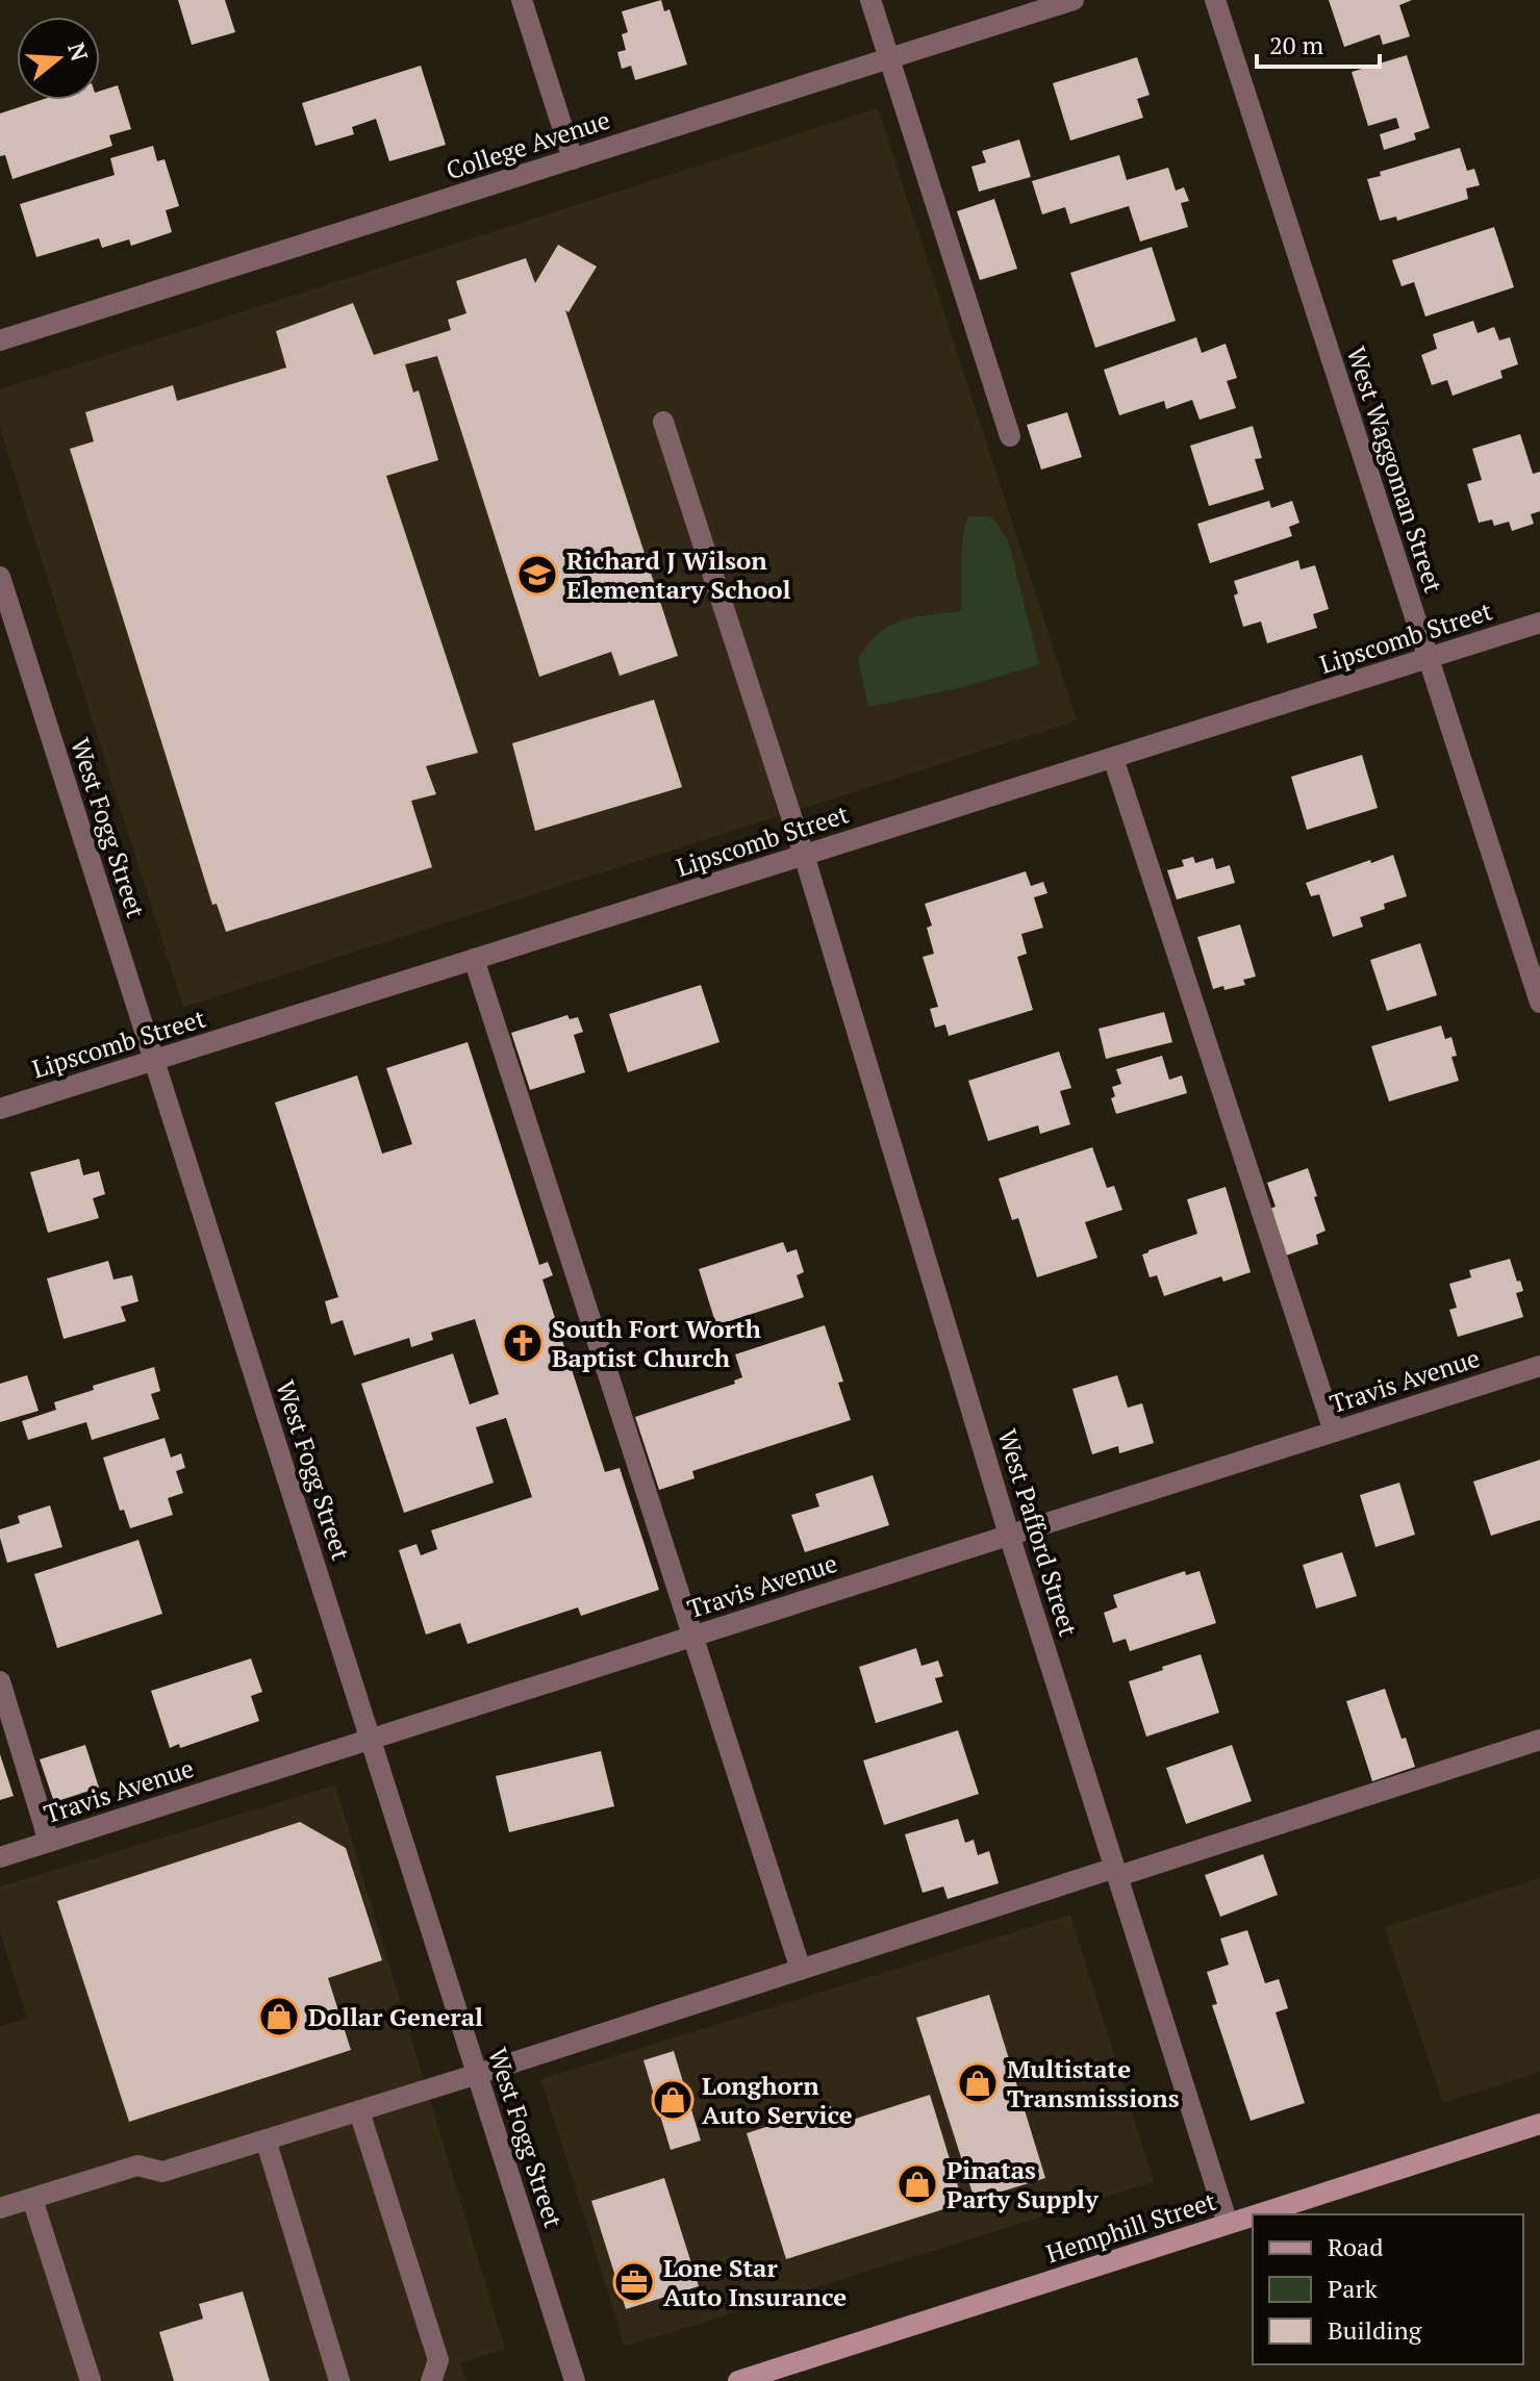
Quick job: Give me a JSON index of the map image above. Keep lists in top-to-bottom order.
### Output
{
  "streets": {
    "main road": ["Hemphill Street"],
    "street": [
      "College Avenue",
      "West Waggoman Street",
      "Lipscomb Street",
      "West Fogg Street",
      "Travis Avenue",
      "West Pafford Street"
    ]
  },
  "crossings": [
    ["West Waggoman Street", "Lipscomb Street"],
    ["Lipscomb Street", "West Fogg Street"],
    ["Lipscomb Street", "West Pafford Street"],
    ["West Fogg Street", "Travis Avenue"],
    ["Travis Avenue", "West Pafford Street"],
    ["West Pafford Street", "Hemphill Street"]
  ],
  "places": {
    "school or university": ["Richard J Wilson Elementary School"],
    "church": ["South Fort Worth Baptist Church"],
    "shop": [
      "Dollar General",
      "Multistate Transmissions",
      "Longhorn Auto Service",
      "Pinatas Party Supply"
    ],
    "office": ["Lone Star Auto Insurance"]
  },
  "legend": ["Road", "Park", "Building"],
  "scale_bar": "20 m",
  "north": "right"
}
